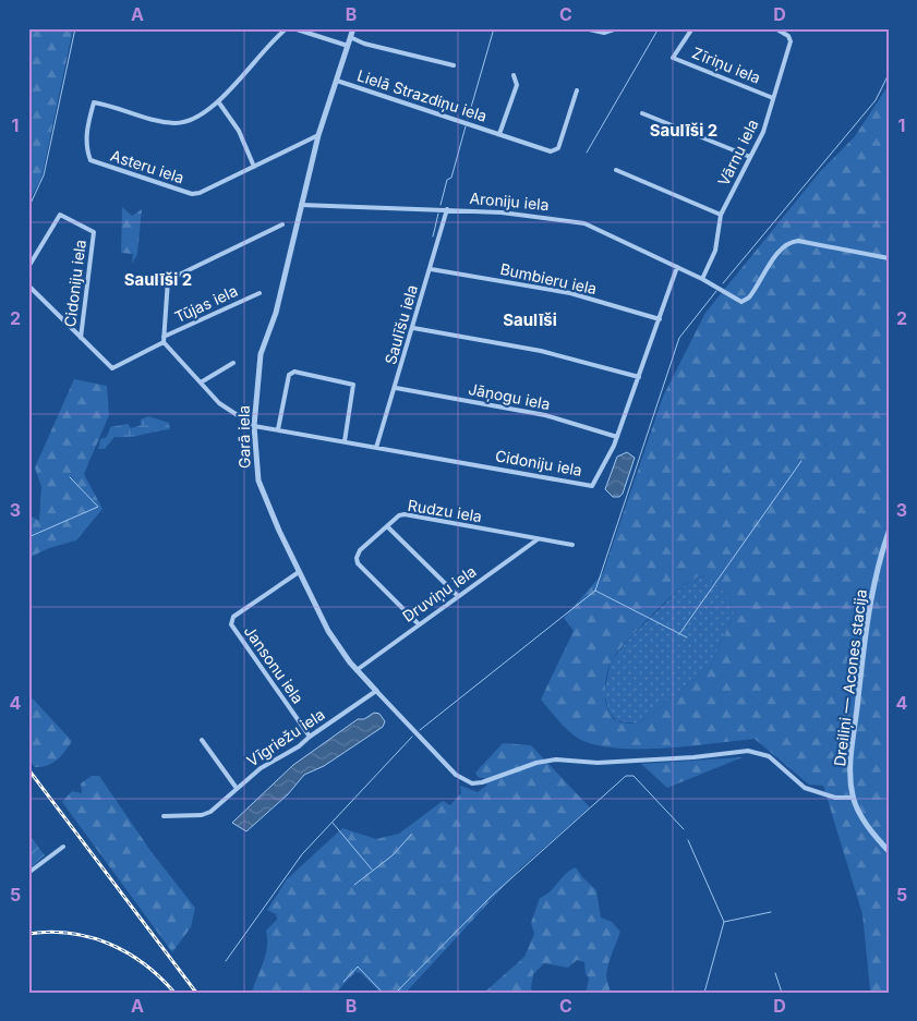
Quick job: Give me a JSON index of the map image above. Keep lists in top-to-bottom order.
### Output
{
  "streets": {
    "street": [
      "Zīriņu iela",
      "Lielā Strazdiņu iela",
      "Vārnu iela",
      "Asteru iela",
      "Aroniju iela",
      "Bumbieru iela",
      "Cidoniju iela",
      "Tūjas iela",
      "Saulīšu iela",
      "Jāņogu iela",
      "Garā iela",
      "Rudzu iela",
      "Druviņu iela",
      "Jansonu iela",
      "Dreiliņi — Acones stacija",
      "Vīgriežu iela"
    ]
  },
  "crossings": [
    ["Zīriņu iela", "Vārnu iela"],
    ["Lielā Strazdiņu iela", "Garā iela"],
    ["Vārnu iela", "Aroniju iela"],
    ["Asteru iela", "Garā iela"],
    ["Aroniju iela", "Cidoniju iela"],
    ["Aroniju iela", "Saulīšu iela"],
    ["Aroniju iela", "Garā iela"],
    ["Bumbieru iela", "Cidoniju iela"],
    ["Bumbieru iela", "Saulīšu iela"],
    ["Cidoniju iela", "Saulīšu iela"],
    ["Cidoniju iela", "Jāņogu iela"],
    ["Cidoniju iela", "Garā iela"],
    ["Saulīšu iela", "Jāņogu iela"],
    ["Garā iela", "Druviņu iela"],
    ["Garā iela", "Jansonu iela"],
    ["Garā iela", "Dreiliņi — Acones stacija"],
    ["Garā iela", "Vīgriežu iela"],
    ["Rudzu iela", "Druviņu iela"],
    ["Jansonu iela", "Vīgriežu iela"]
  ],
  "districts": ["Saulīši 2", "Saulīši 2", "Saulīši"],
  "grid": {
    "columns": [
      "A",
      "B",
      "C",
      "D"
    ],
    "rows": [
      "1",
      "2",
      "3",
      "4",
      "5"
    ]
  }
}
